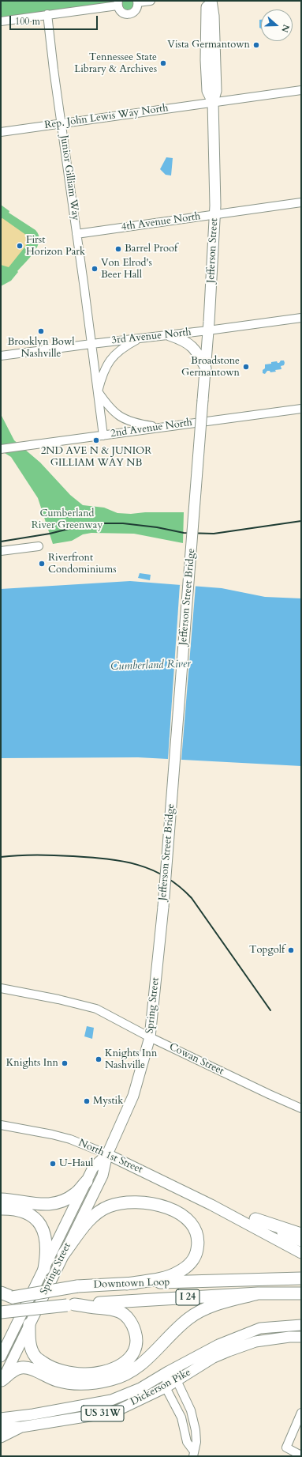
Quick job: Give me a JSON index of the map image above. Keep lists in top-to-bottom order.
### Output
{
  "streets": {
    "highway": ["Downtown Loop", "I 24"],
    "main road": [
      "Jefferson Street",
      "Jefferson Street Bridge",
      "Spring Street",
      "North 1st Street",
      "Dickerson Pike",
      "US 31W"
    ],
    "street": [
      "Rep. John Lewis Way North",
      "Junior Gilliam Way",
      "4th Avenue North",
      "3rd Avenue North",
      "2nd Avenue North",
      "Cowan Street"
    ]
  },
  "crossings": [
    ["Rep. John Lewis Way North", "Junior Gilliam Way"],
    ["Rep. John Lewis Way North", "Jefferson Street"],
    ["Junior Gilliam Way", "4th Avenue North"],
    ["Junior Gilliam Way", "3rd Avenue North"],
    ["Junior Gilliam Way", "2nd Avenue North"],
    ["4th Avenue North", "Jefferson Street"],
    ["Jefferson Street", "3rd Avenue North"],
    ["Jefferson Street", "Jefferson Street Bridge"],
    ["Jefferson Street Bridge", "Spring Street"],
    ["Spring Street", "Cowan Street"],
    ["Spring Street", "North 1st Street"]
  ],
  "water": ["Cumberland River"],
  "parks": ["Cumberland River Greenway"],
  "places": [
    "Vista Germantown",
    "Tennessee State Library & Archives",
    "First Horizon Park",
    "Barrel Proof",
    "Von Elrod's Beer Hall",
    "Brooklyn Bowl Nashville",
    "Broadstone Germantown",
    "2ND AVE N & JUNIOR GILLIAM WAY NB",
    "Riverfront Condominiums",
    "Topgolf",
    "Knights Inn Nashville",
    "Knights Inn",
    "Mystik",
    "U-Haul"
  ],
  "scale_bar": "100 m",
  "north": "right"
}
